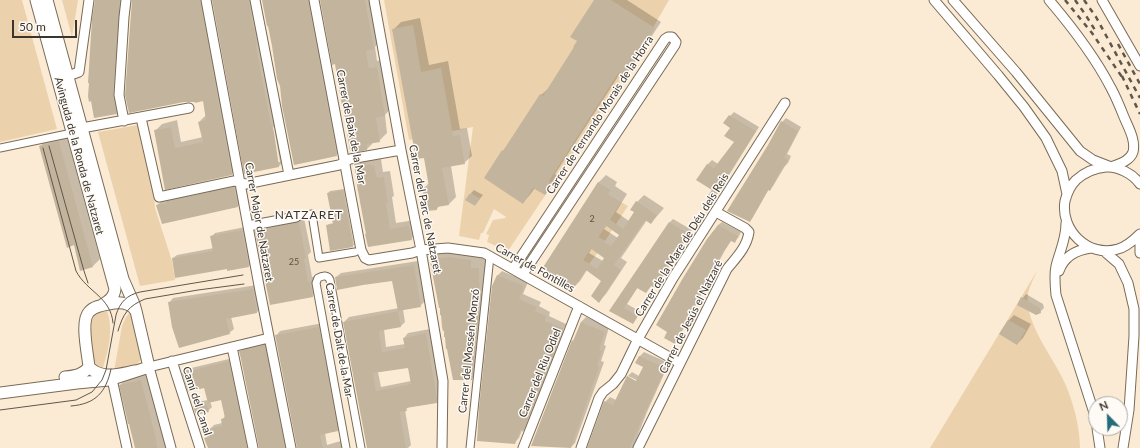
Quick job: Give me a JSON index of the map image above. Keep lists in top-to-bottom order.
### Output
{
  "streets": {
    "street": [
      "Carrer de Fernando Morais de la Horra",
      "Carrer de Baix de la Mar",
      "Avinguda de la Ronda de Natzaret",
      "Carrer del Parc de Natzaret",
      "Carrer Major de Natzaret",
      "Carrer de la Mare de Déu dels Reis",
      "Carrer de Fontilles",
      "Carrer de Jesús el Natzaré",
      "Carrer de Dalt de la Mar",
      "Carrer del Mossén Monzó",
      "Carrer del Riu Odiel",
      "Camí del Canal"
    ]
  },
  "crossings": [
    ["Carrer de Fernando Morais de la Horra", "Carrer de Fontilles"],
    ["Carrer de Baix de la Mar", "Carrer de Fontilles"],
    ["Carrer del Parc de Natzaret", "Carrer de Fontilles"],
    ["Carrer de la Mare de Déu dels Reis", "Carrer de Fontilles"],
    ["Carrer de la Mare de Déu dels Reis", "Carrer de Jesús el Natzaré"],
    ["Carrer de Fontilles", "Carrer de Jesús el Natzaré"],
    ["Carrer de Fontilles", "Carrer del Mossén Monzó"],
    ["Carrer de Fontilles", "Carrer del Riu Odiel"]
  ],
  "districts": ["NATZARET"],
  "house_numbers": ["2", "25"],
  "scale_bar": "50 m",
  "north": "top left"
}
